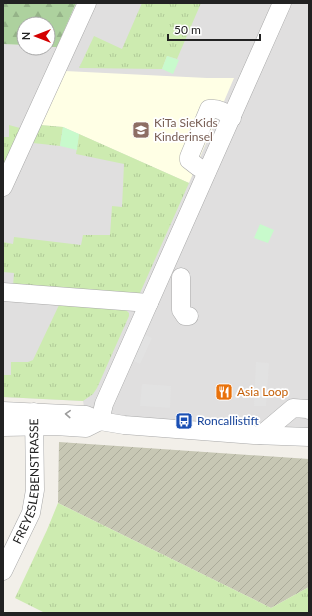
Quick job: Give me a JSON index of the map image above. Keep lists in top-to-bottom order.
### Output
{
  "streets": {
    "street": ["FREYESLEBENSTRASSE"]
  },
  "places": {
    "school or university": ["KiTa SieKids Kinderinsel"],
    "restaurant": ["Asia Loop"],
    "bus stop": ["Roncallistift"]
  },
  "scale_bar": "50 m",
  "north": "left"
}
